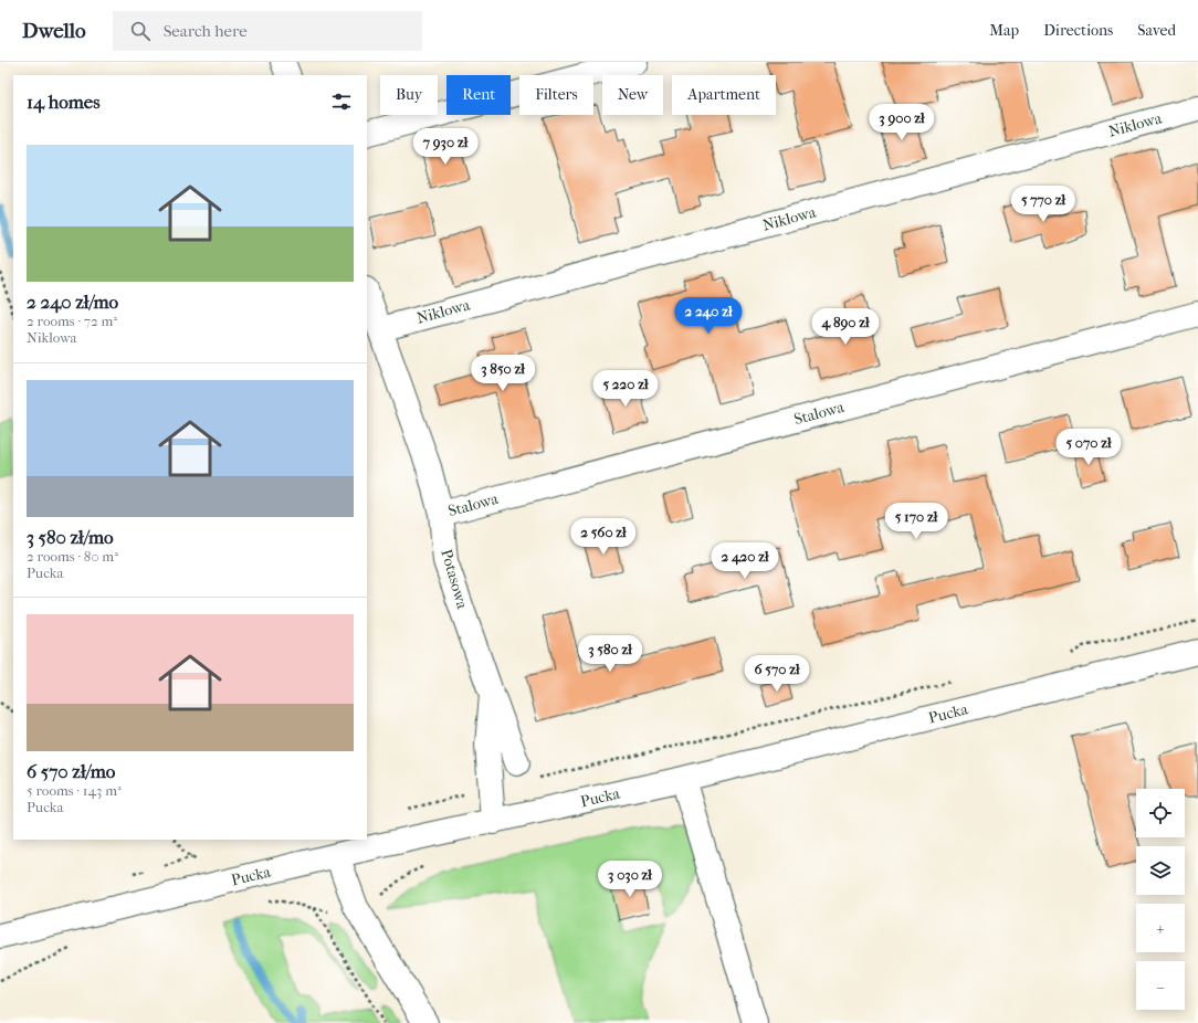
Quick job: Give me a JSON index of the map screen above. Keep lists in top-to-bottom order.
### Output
{
  "streets": {
    "street": [
      "Niklowa",
      "Stalowa",
      "Potasowa",
      "Pucka"
    ]
  },
  "crossings": [
    ["Niklowa", "Potasowa"],
    ["Stalowa", "Potasowa"],
    ["Potasowa", "Pucka"]
  ],
  "page": {
    "header": "Dwello",
    "search": "Search here",
    "nav": ["Map", "Directions", "Saved"],
    "chip": [
      "Buy",
      "Rent",
      "Filters",
      "New",
      "Apartment"
    ],
    "heading": "14 homes",
    "price": [
      "3 900 zł",
      "7 930 zł",
      "5 770 zł",
      "2 240 zł",
      "4 890 zł",
      "3 850 zł",
      "5 220 zł",
      "5 070 zł",
      "5 170 zł",
      "2 560 zł",
      "2 420 zł",
      "3 580 zł",
      "6 570 zł",
      "3 030 zł"
    ],
    "list": [
      {
        "name": "2 240 zł/mo",
        "note": "2 rooms · 72 m² · Niklowa"
      },
      {
        "name": "3 580 zł/mo",
        "note": "2 rooms · 80 m² · Pucka"
      },
      {
        "name": "6 570 zł/mo",
        "note": "5 rooms · 143 m² · Pucka"
      }
    ],
    "map_buttons": ["+", "−"]
  }
}
